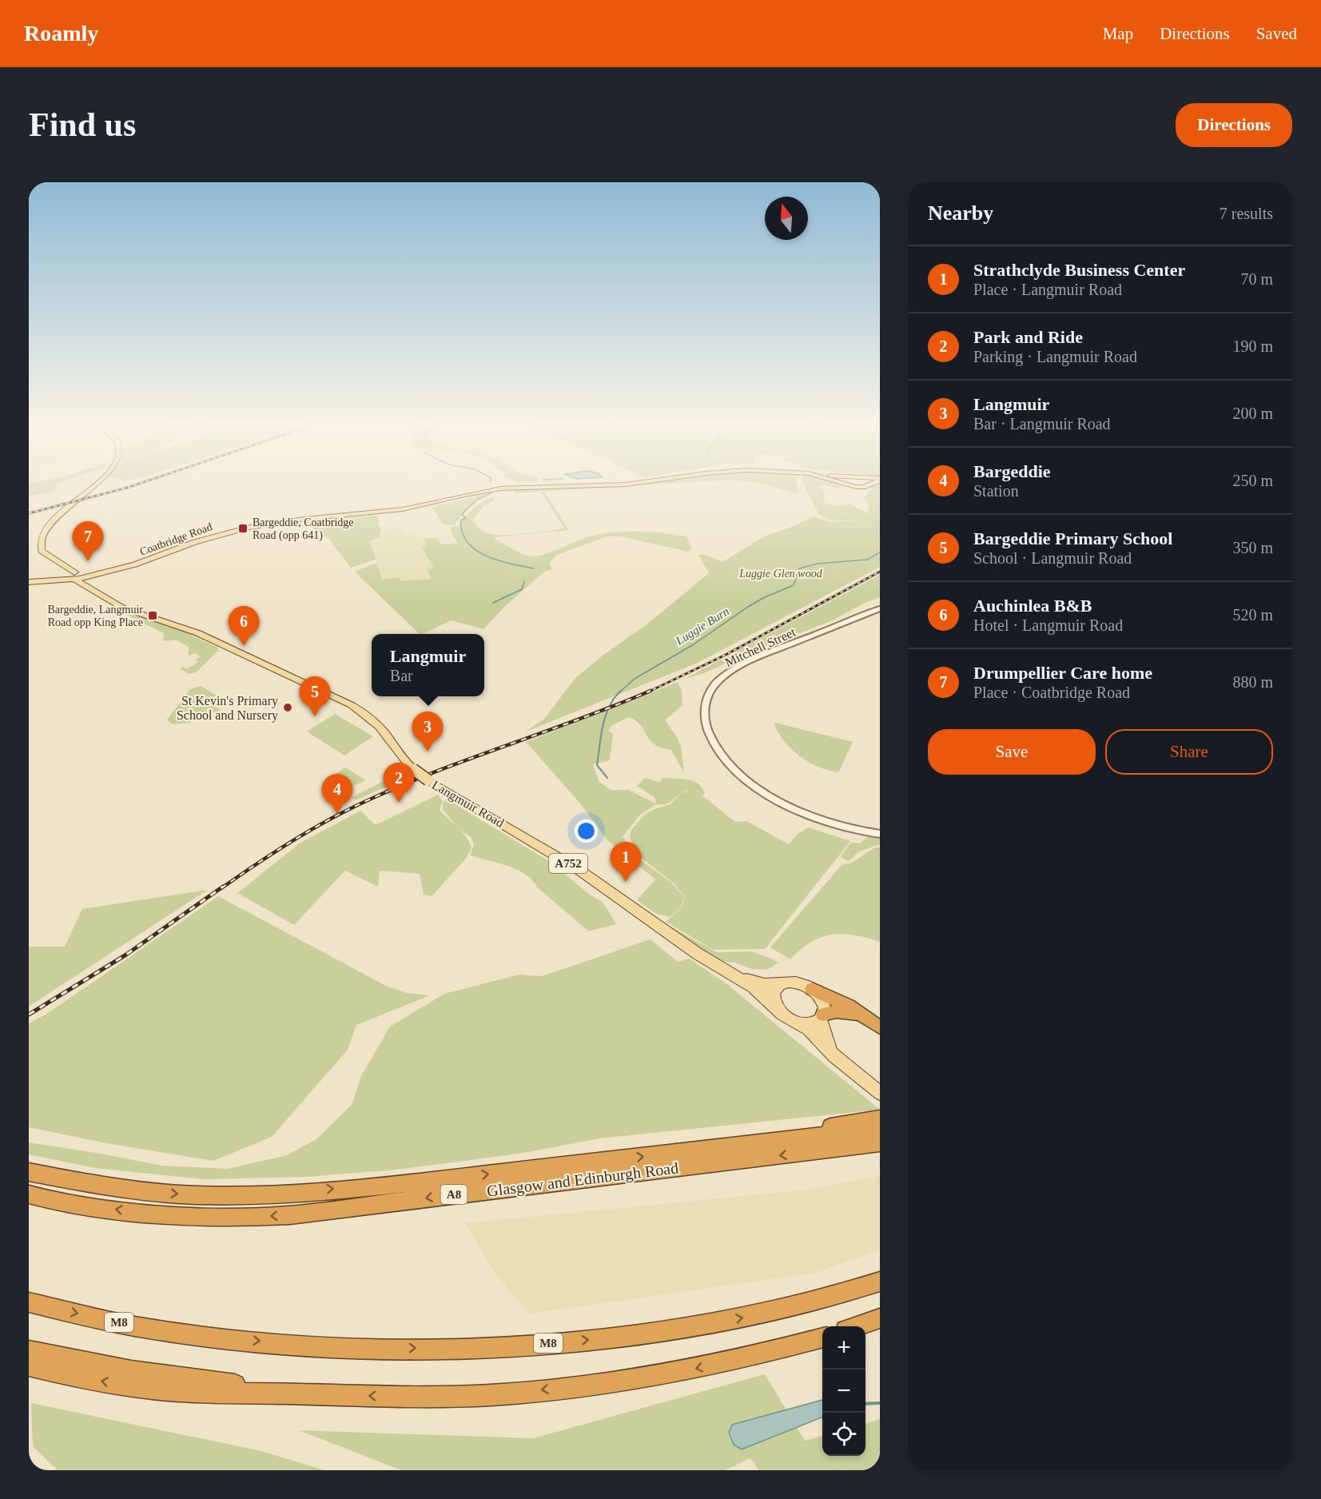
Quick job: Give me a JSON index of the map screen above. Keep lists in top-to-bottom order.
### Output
{
  "streets": {
    "highway": ["Glasgow and Edinburgh Road", "A8", "M8"],
    "main road": ["Coatbridge Road", "Langmuir Road", "A752"],
    "street": ["Mitchell Street"]
  },
  "crossings": [
    ["Coatbridge Road", "Langmuir Road"],
    ["Coatbridge Road", "A752"],
    ["Langmuir Road", "A752"]
  ],
  "water": ["Luggie Burn"],
  "parks": ["Luggie Glen wood"],
  "places": {
    "transit": ["Bargeddie, Coatbridge Road (opp 641)", "Bargeddie, Langmuir Road opp King Place"],
    "other": ["St Kevin's Primary School and Nursery"]
  },
  "north": "top",
  "page": {
    "header": "Roamly",
    "nav": ["Map", "Directions", "Saved"],
    "buttons": [
      "Directions",
      ["Save", "Share"]
    ],
    "title": "Find us",
    "heading": ["Nearby", "7 results"],
    "list": [
      {
        "mark": "1",
        "name": "Strathclyde Business Center",
        "note": "Place · Langmuir Road",
        "value": "70 m"
      },
      {
        "mark": "2",
        "name": "Park and Ride",
        "note": "Parking · Langmuir Road",
        "value": "190 m"
      },
      {
        "mark": "3",
        "name": "Langmuir",
        "note": "Bar · Langmuir Road",
        "value": "200 m"
      },
      {
        "mark": "4",
        "name": "Bargeddie",
        "note": "Station",
        "value": "250 m"
      },
      {
        "mark": "5",
        "name": "Bargeddie Primary School",
        "note": "School · Langmuir Road",
        "value": "350 m"
      },
      {
        "mark": "6",
        "name": "Auchinlea B&B",
        "note": "Hotel · Langmuir Road",
        "value": "520 m"
      },
      {
        "mark": "7",
        "name": "Drumpellier Care home",
        "note": "Place · Coatbridge Road",
        "value": "880 m"
      }
    ],
    "pins": [
      "7",
      "6",
      "5",
      "3",
      "2",
      "4",
      "1"
    ],
    "popup": ["Langmuir", "Bar"],
    "map_buttons": ["+", "−"]
  }
}
